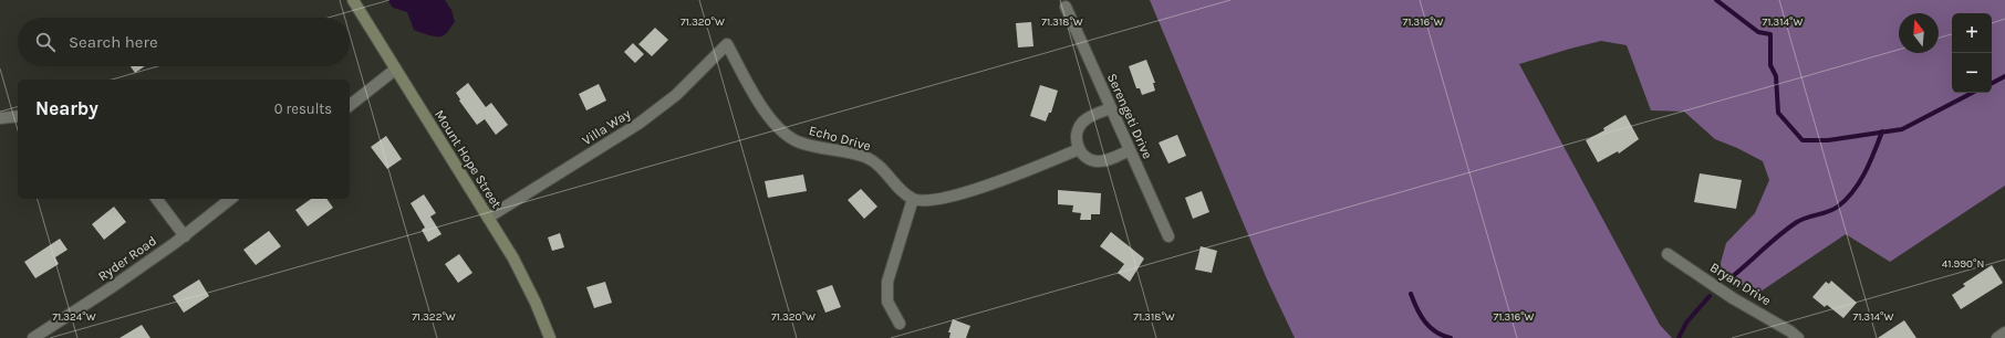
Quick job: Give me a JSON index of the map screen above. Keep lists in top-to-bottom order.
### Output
{
  "streets": {
    "street": [
      "Serengeti Drive",
      "Villa Way",
      "Echo Drive",
      "Mount Hope Street",
      "Ryder Road",
      "Bryan Drive"
    ]
  },
  "crossings": [
    ["Villa Way", "Echo Drive"],
    ["Villa Way", "Mount Hope Street"]
  ],
  "north": "top",
  "page": {
    "map_buttons": ["+", "−"],
    "search": "Search here",
    "heading": ["Nearby", "0 results"]
  },
  "coordinates": [
    "71.320°W",
    "71.318°W",
    "71.316°W",
    "71.314°W",
    "41.990°N",
    "71.324°W",
    "71.322°W"
  ]
}
